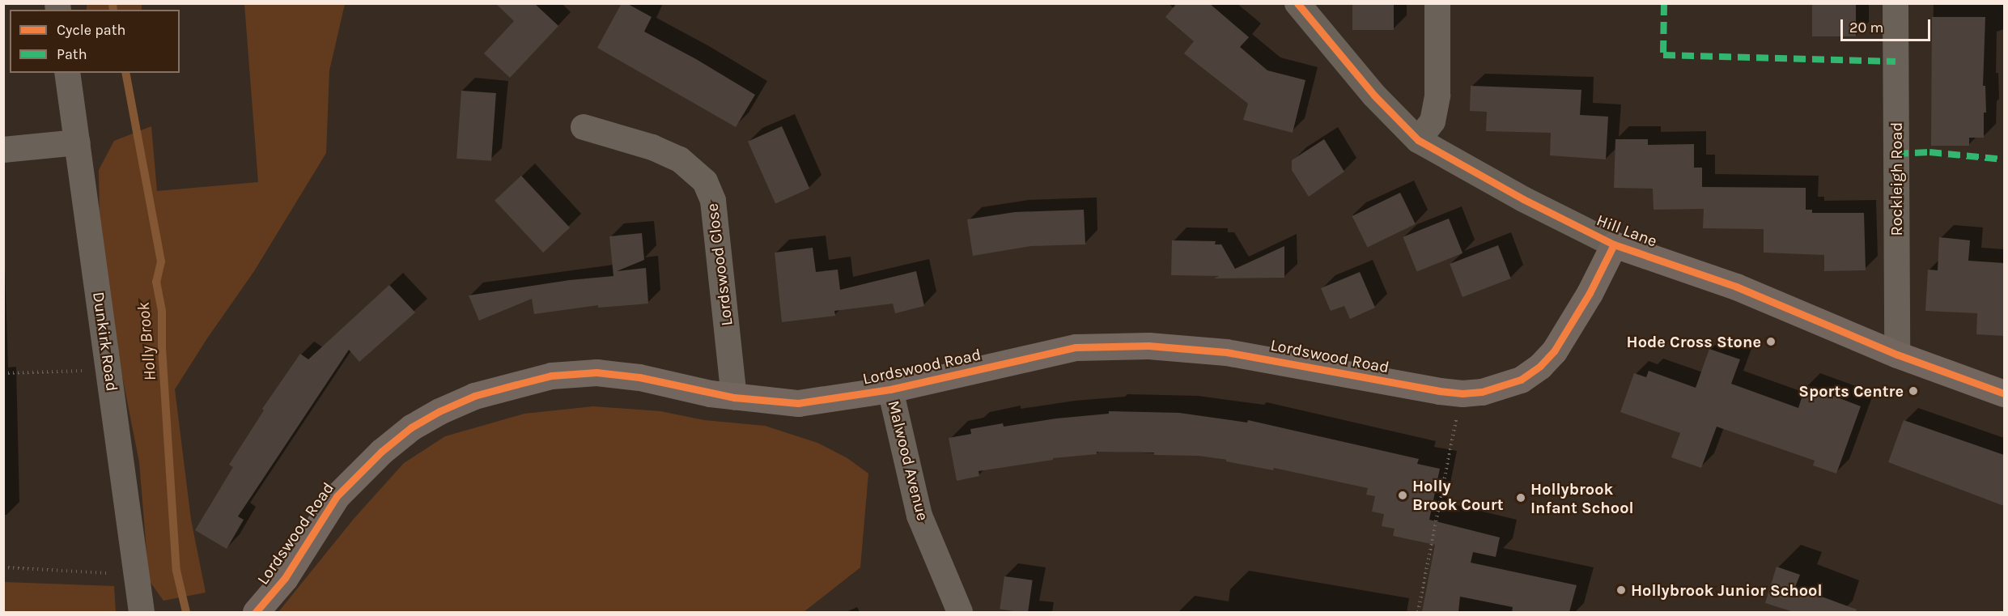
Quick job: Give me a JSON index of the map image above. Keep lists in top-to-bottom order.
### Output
{
  "streets": {
    "street": [
      "Rockleigh Road",
      "Hill Lane",
      "Lordswood Close",
      "Dunkirk Road",
      "Lordswood Road",
      "Malwood Avenue"
    ]
  },
  "crossings": [
    ["Rockleigh Road", "Hill Lane"],
    ["Hill Lane", "Lordswood Road"],
    ["Lordswood Close", "Lordswood Road"],
    ["Lordswood Road", "Malwood Avenue"]
  ],
  "water": ["Holly Brook"],
  "places": [
    "Hode Cross Stone",
    "Sports Centre",
    "Holly Brook Court",
    "Hollybrook Infant School",
    "Hollybrook Junior School"
  ],
  "legend": ["Cycle path", "Path"],
  "scale_bar": "20 m"
}
